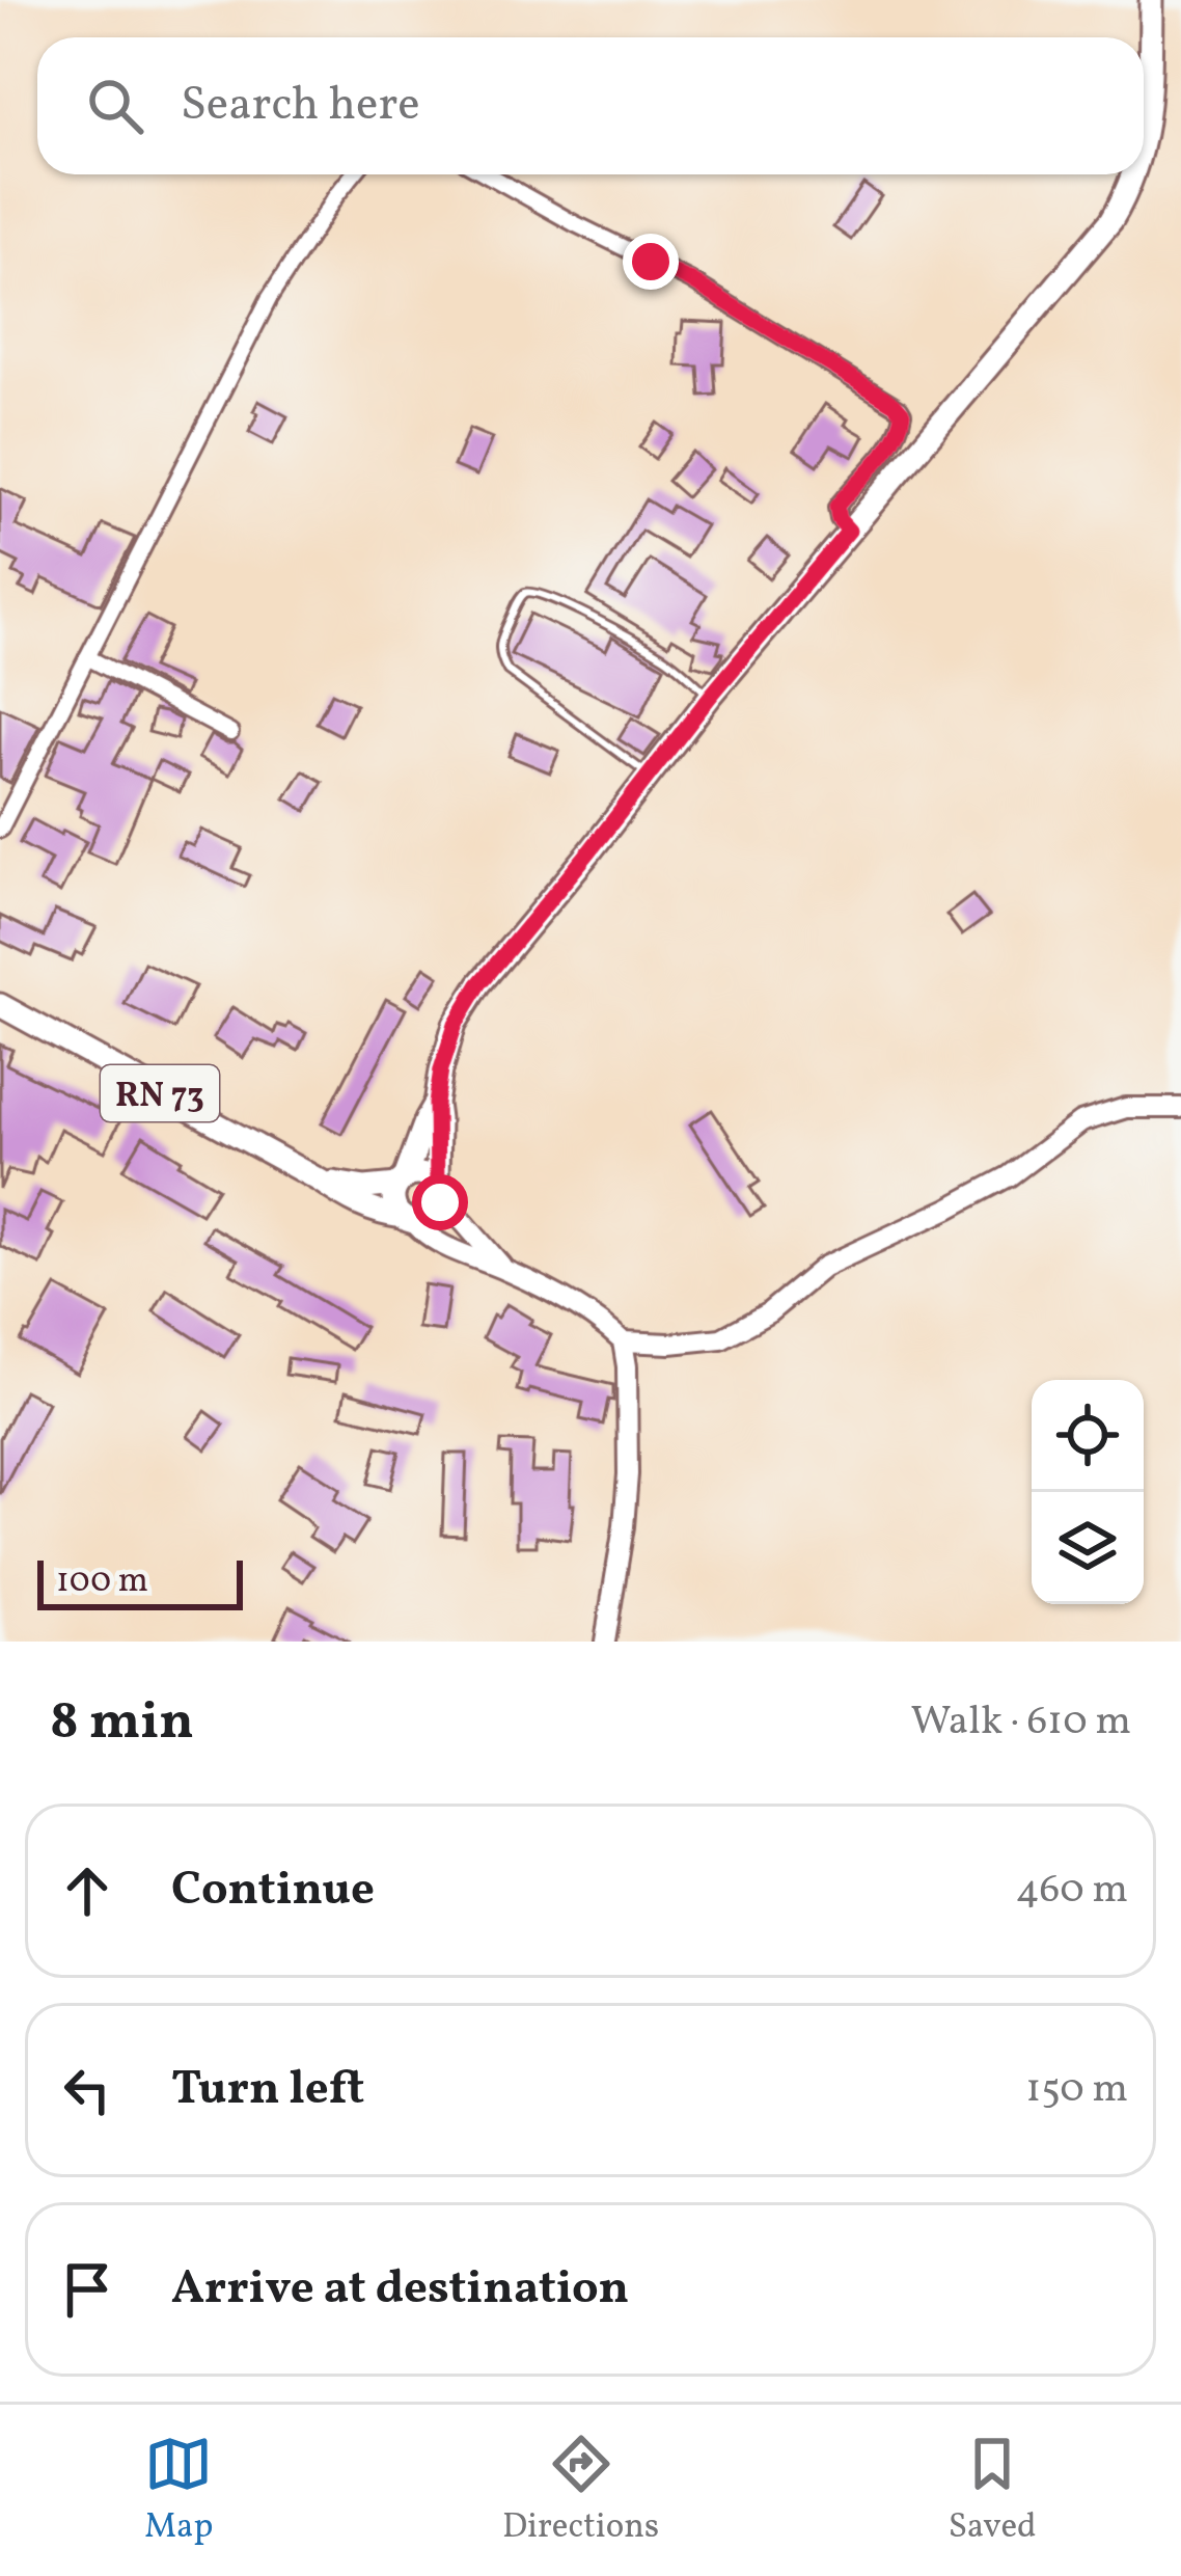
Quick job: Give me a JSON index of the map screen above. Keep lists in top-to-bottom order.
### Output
{
  "streets": {
    "main road": ["RN 73"]
  },
  "scale_bar": "100 m",
  "page": {
    "search": "Search here",
    "scale": "100 m",
    "heading": ["8 min", "Walk · 610 m"],
    "list": [
      ["Continue", "460 m"],
      ["Turn left", "150 m"],
      "Arrive at destination"
    ],
    "nav": ["Map", "Directions", "Saved"]
  }
}
